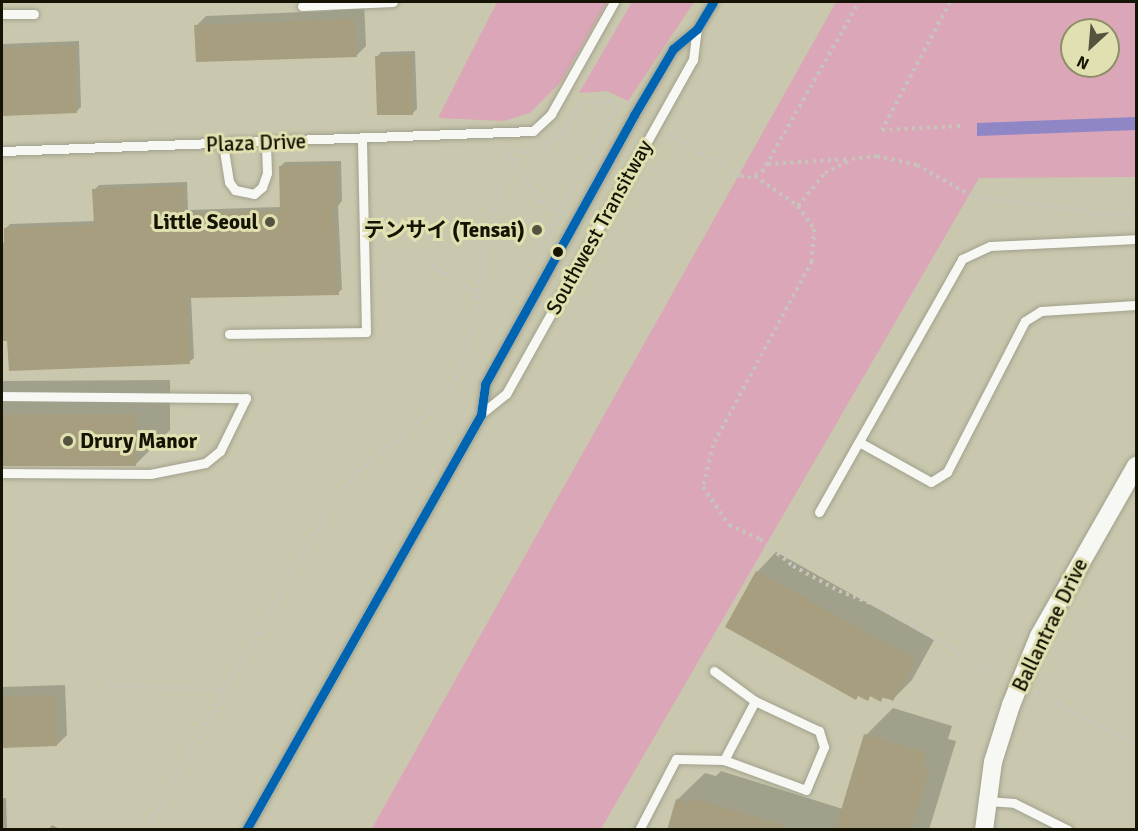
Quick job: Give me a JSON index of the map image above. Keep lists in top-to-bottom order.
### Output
{
  "streets": {
    "street": ["Ballantrae Drive"],
    "lane": ["Plaza Drive", "Southwest Transitway"]
  },
  "places": ["Little Seoul", "テンサイ (Tensai)", "Drury Manor"],
  "north": "bottom left"
}
